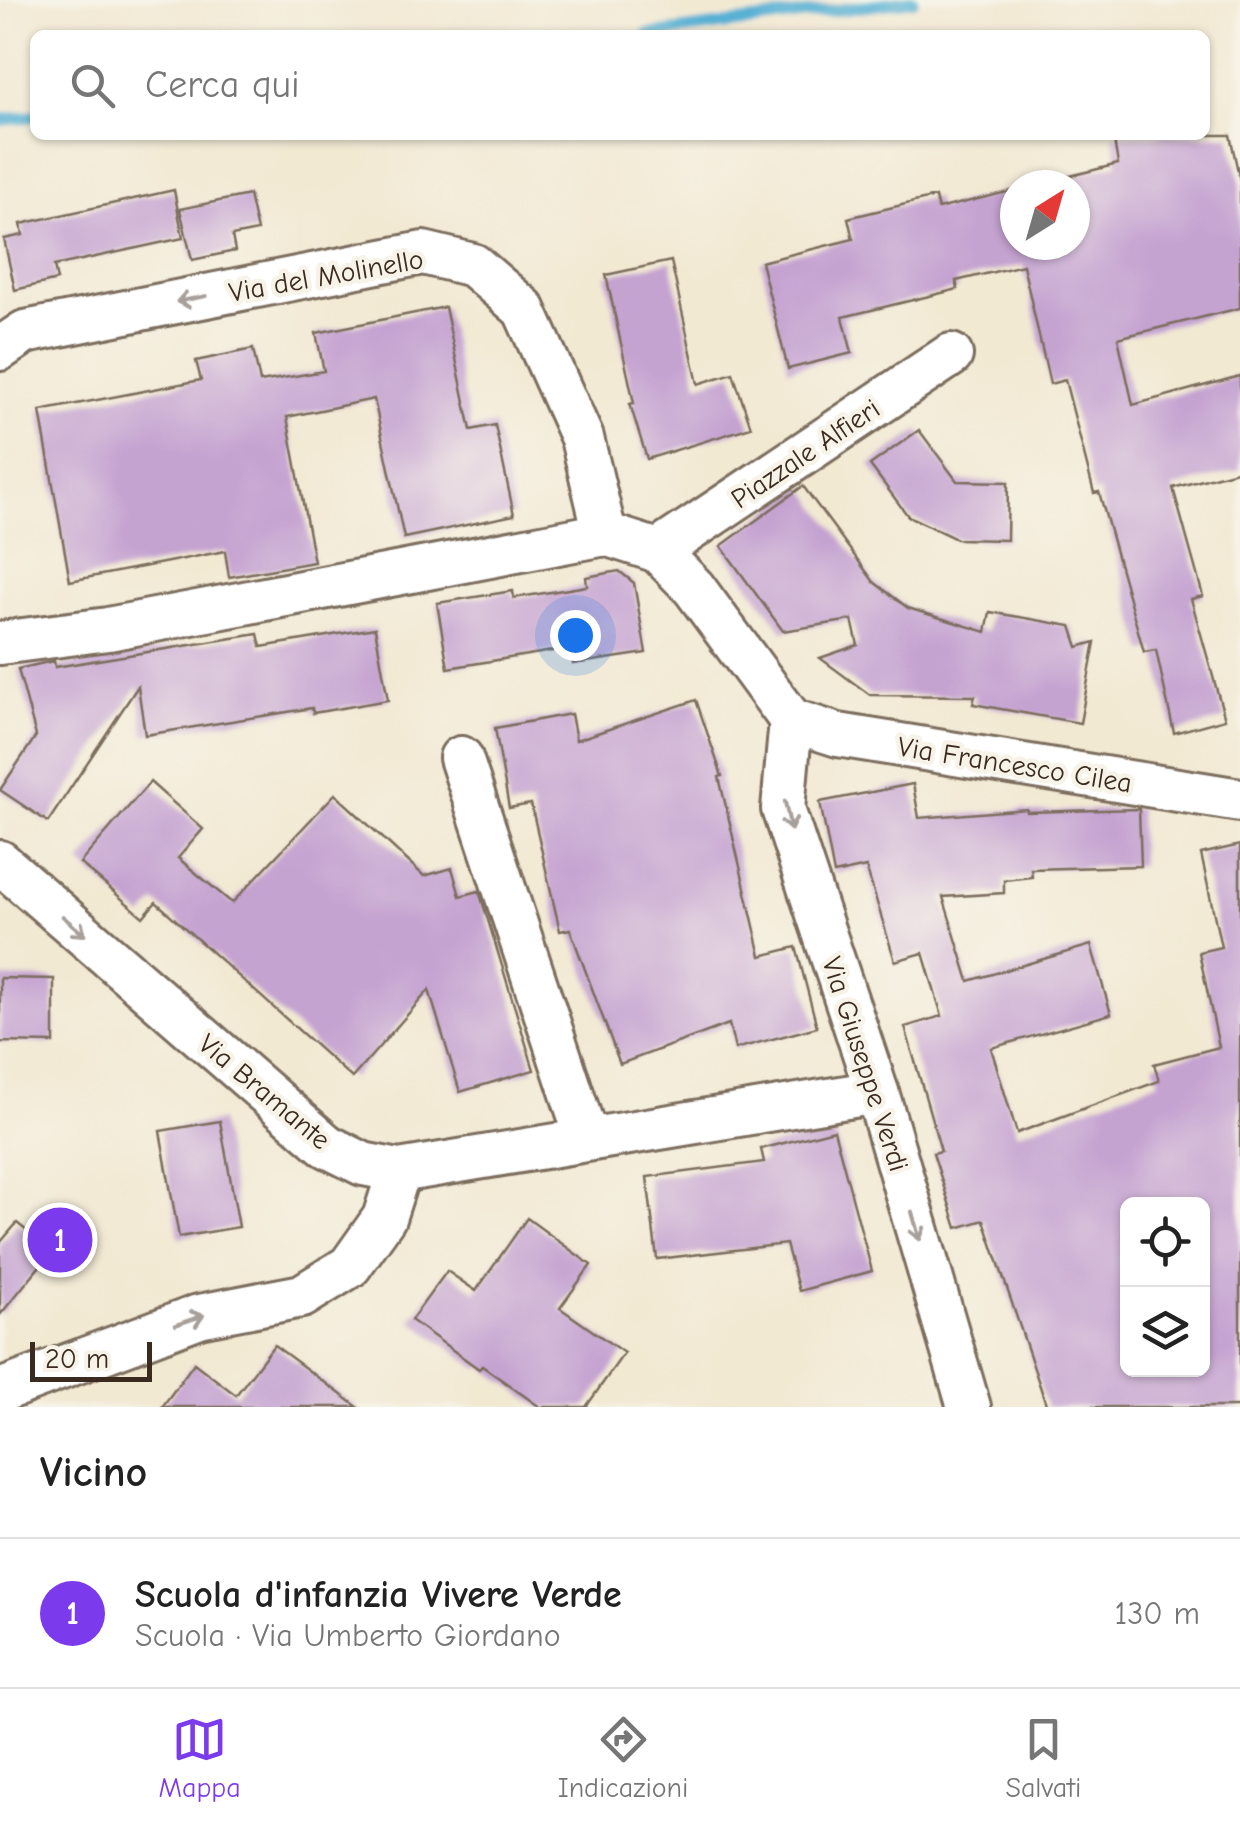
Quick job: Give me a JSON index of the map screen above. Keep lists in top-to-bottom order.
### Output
{
  "streets": {
    "street": [
      "Via del Molinello",
      "Piazzale Alfieri",
      "Via Francesco Cilea",
      "Via Giuseppe Verdi",
      "Via Bramante"
    ]
  },
  "crossings": [
    ["Via Francesco Cilea", "Via Giuseppe Verdi"],
    ["Via Giuseppe Verdi", "Via Bramante"]
  ],
  "one_way": ["Via Bramante"],
  "scale_bar": "20 m",
  "north": "top right",
  "page": {
    "search": "Cerca qui",
    "pins": "1",
    "scale": "20 m",
    "heading": "Vicino",
    "list": [
      {
        "mark": "1",
        "name": "Scuola d'infanzia Vivere Verde",
        "note": "Scuola · Via Umberto Giordano",
        "value": "130 m"
      }
    ],
    "nav": ["Mappa", "Indicazioni", "Salvati"]
  }
}
